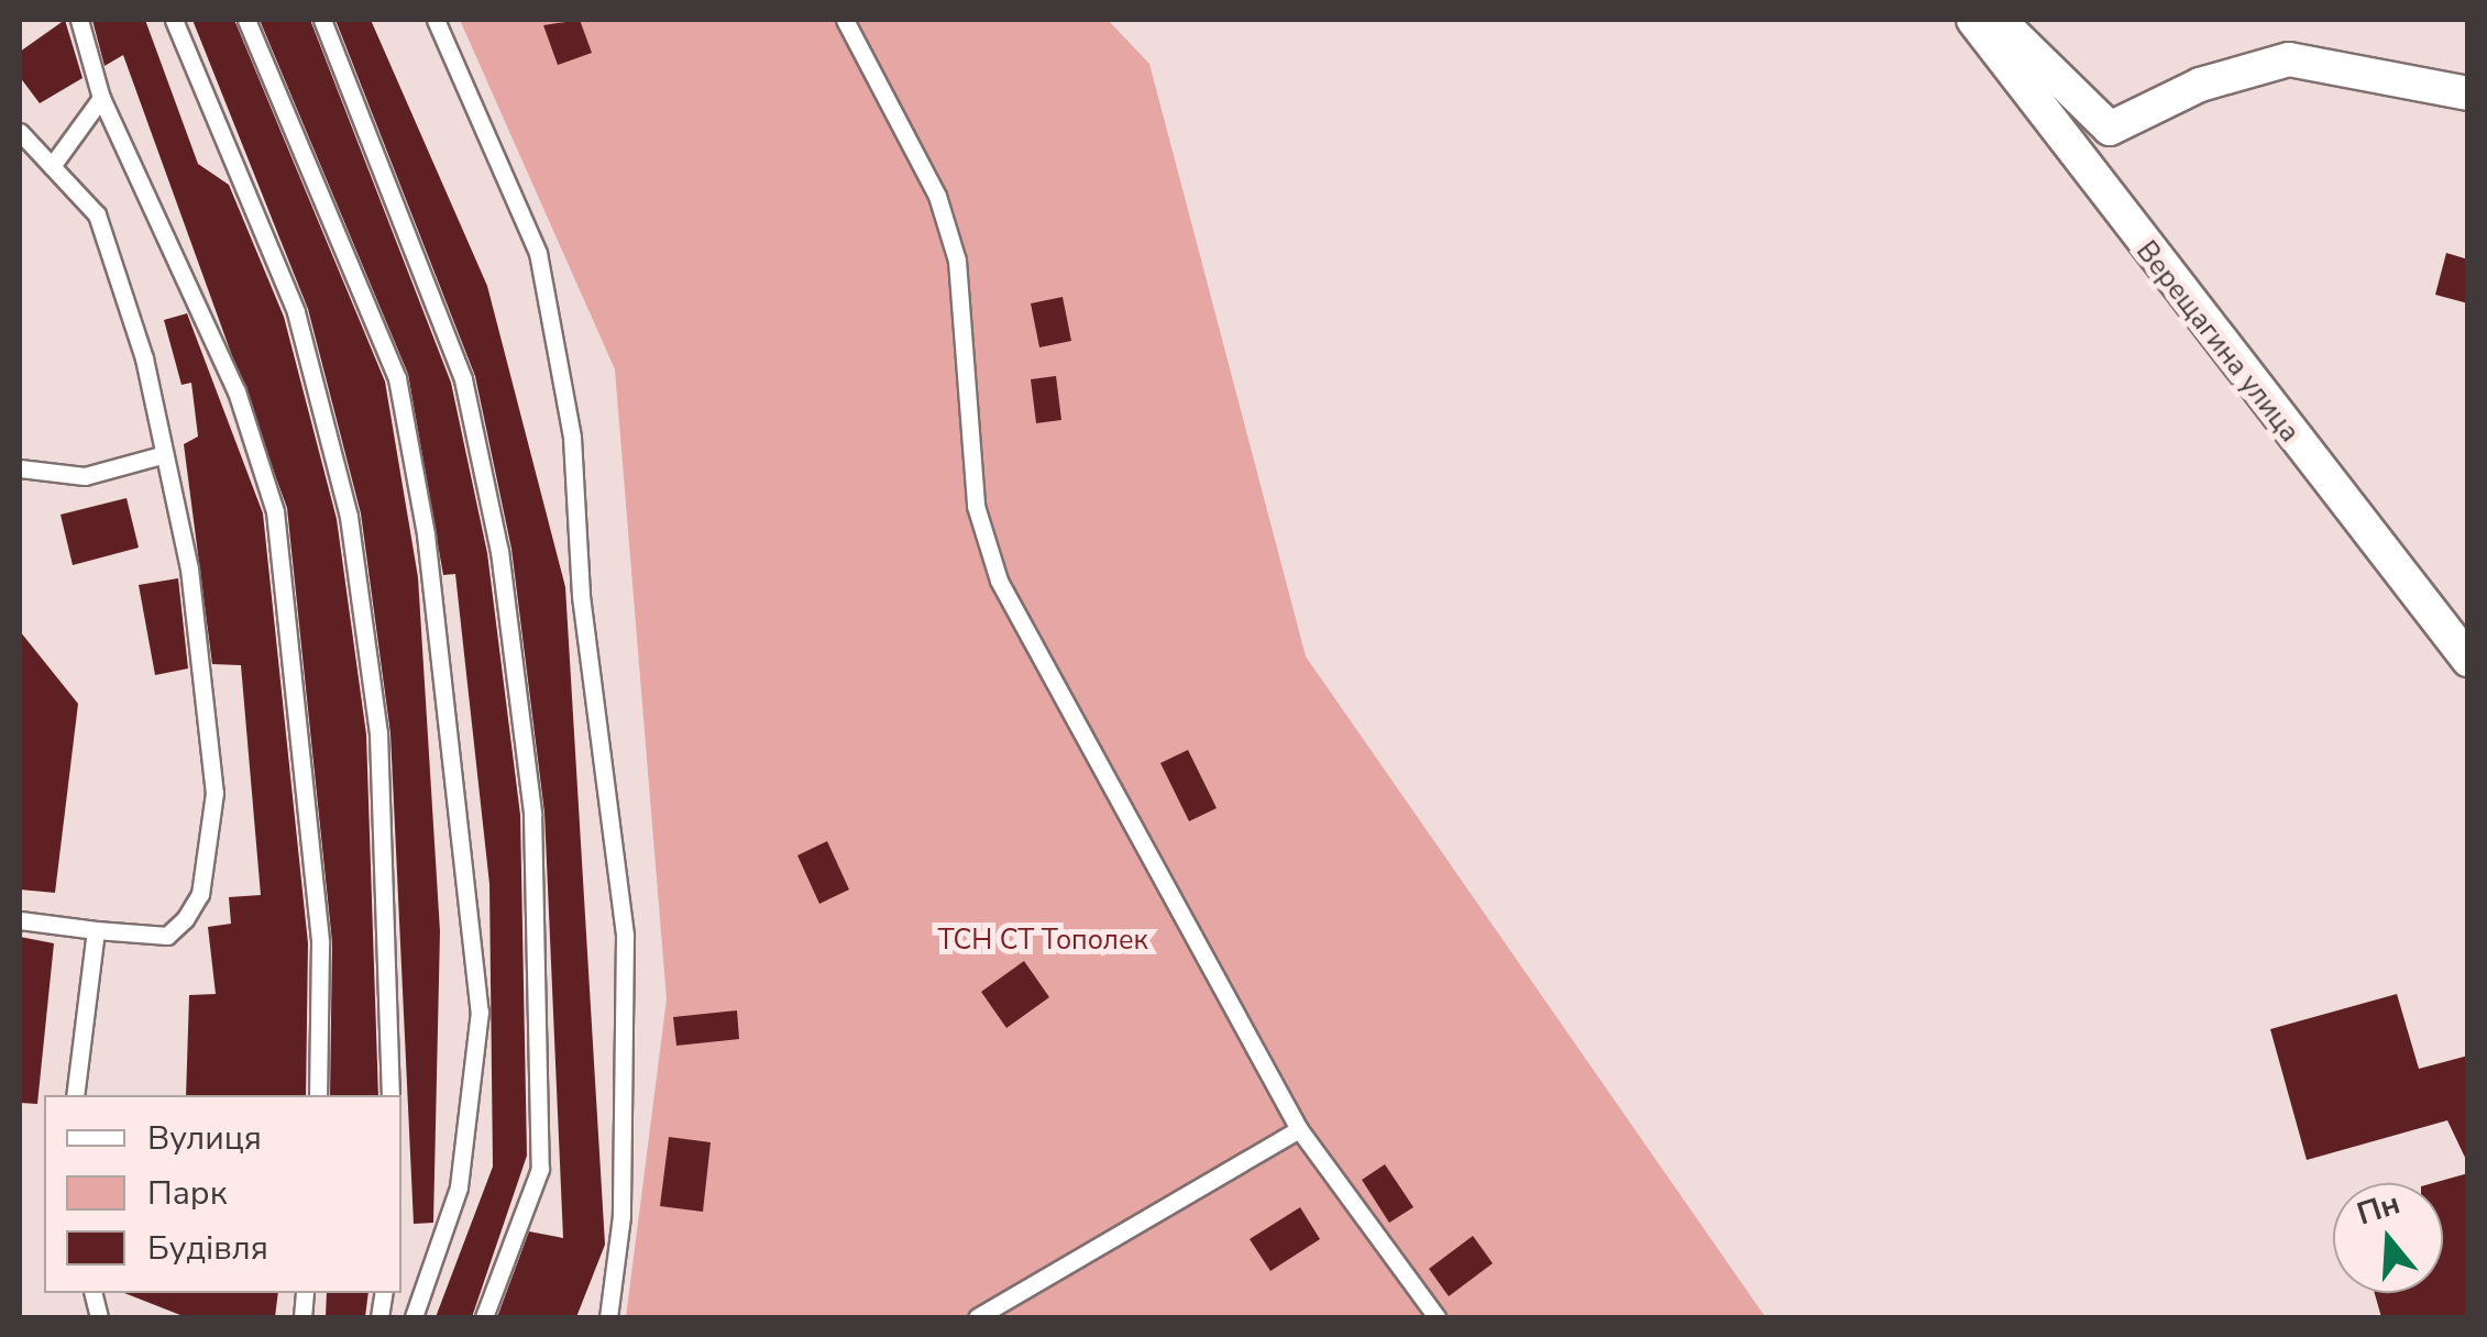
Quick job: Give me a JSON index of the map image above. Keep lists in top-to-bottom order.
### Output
{
  "streets": {
    "street": ["Верещагина улица"]
  },
  "parks": ["ТСН СТ Тополек"],
  "legend": ["Вулиця", "Парк", "Будівля"],
  "north": "top"
}
